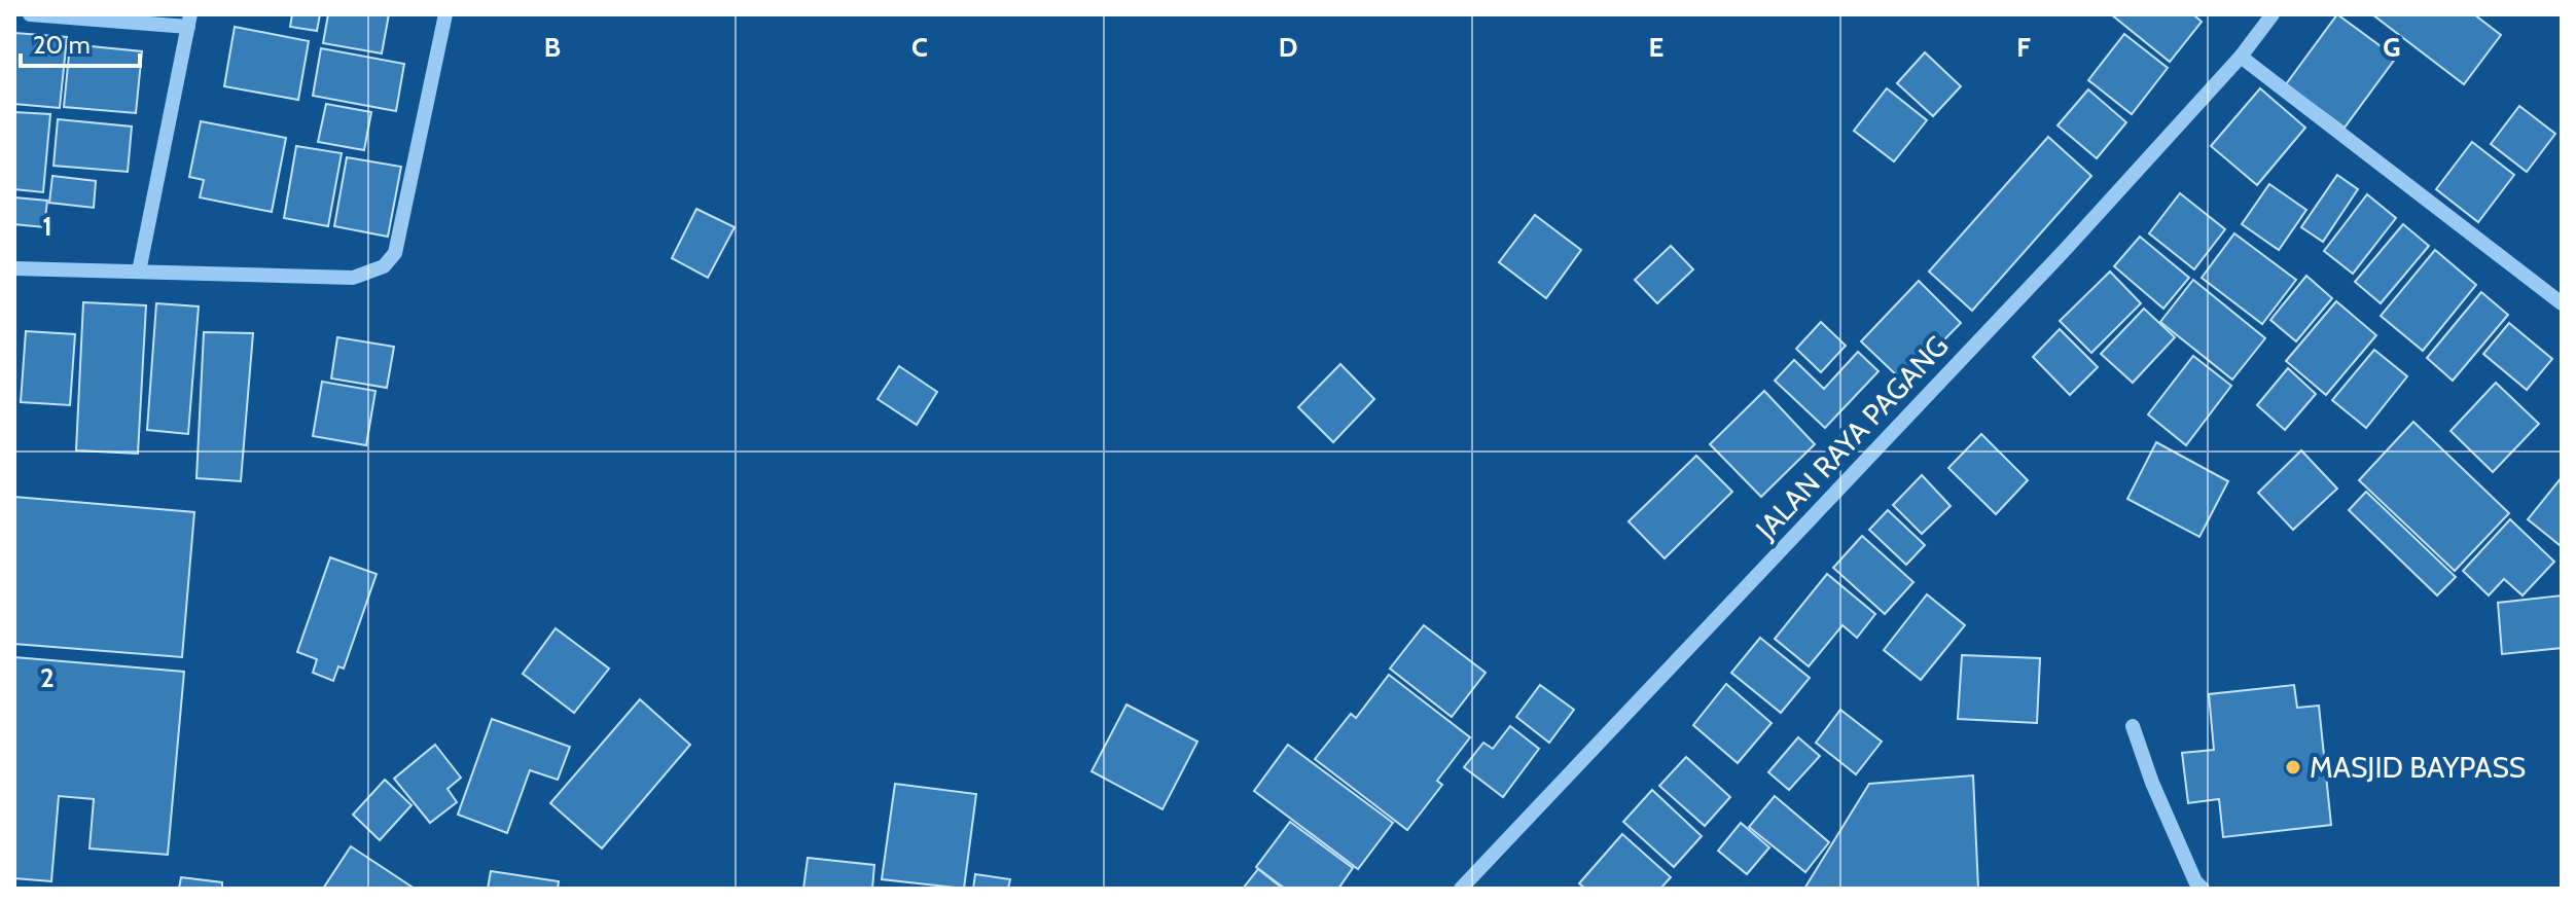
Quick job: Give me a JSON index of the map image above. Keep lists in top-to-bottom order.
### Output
{
  "streets": {
    "street": ["JALAN RAYA PAGANG"]
  },
  "places": ["MASJID BAYPASS"],
  "scale_bar": "20 m",
  "grid": {
    "columns": [
      "B",
      "C",
      "D",
      "E",
      "F",
      "G"
    ],
    "rows": ["1", "2"]
  }
}
